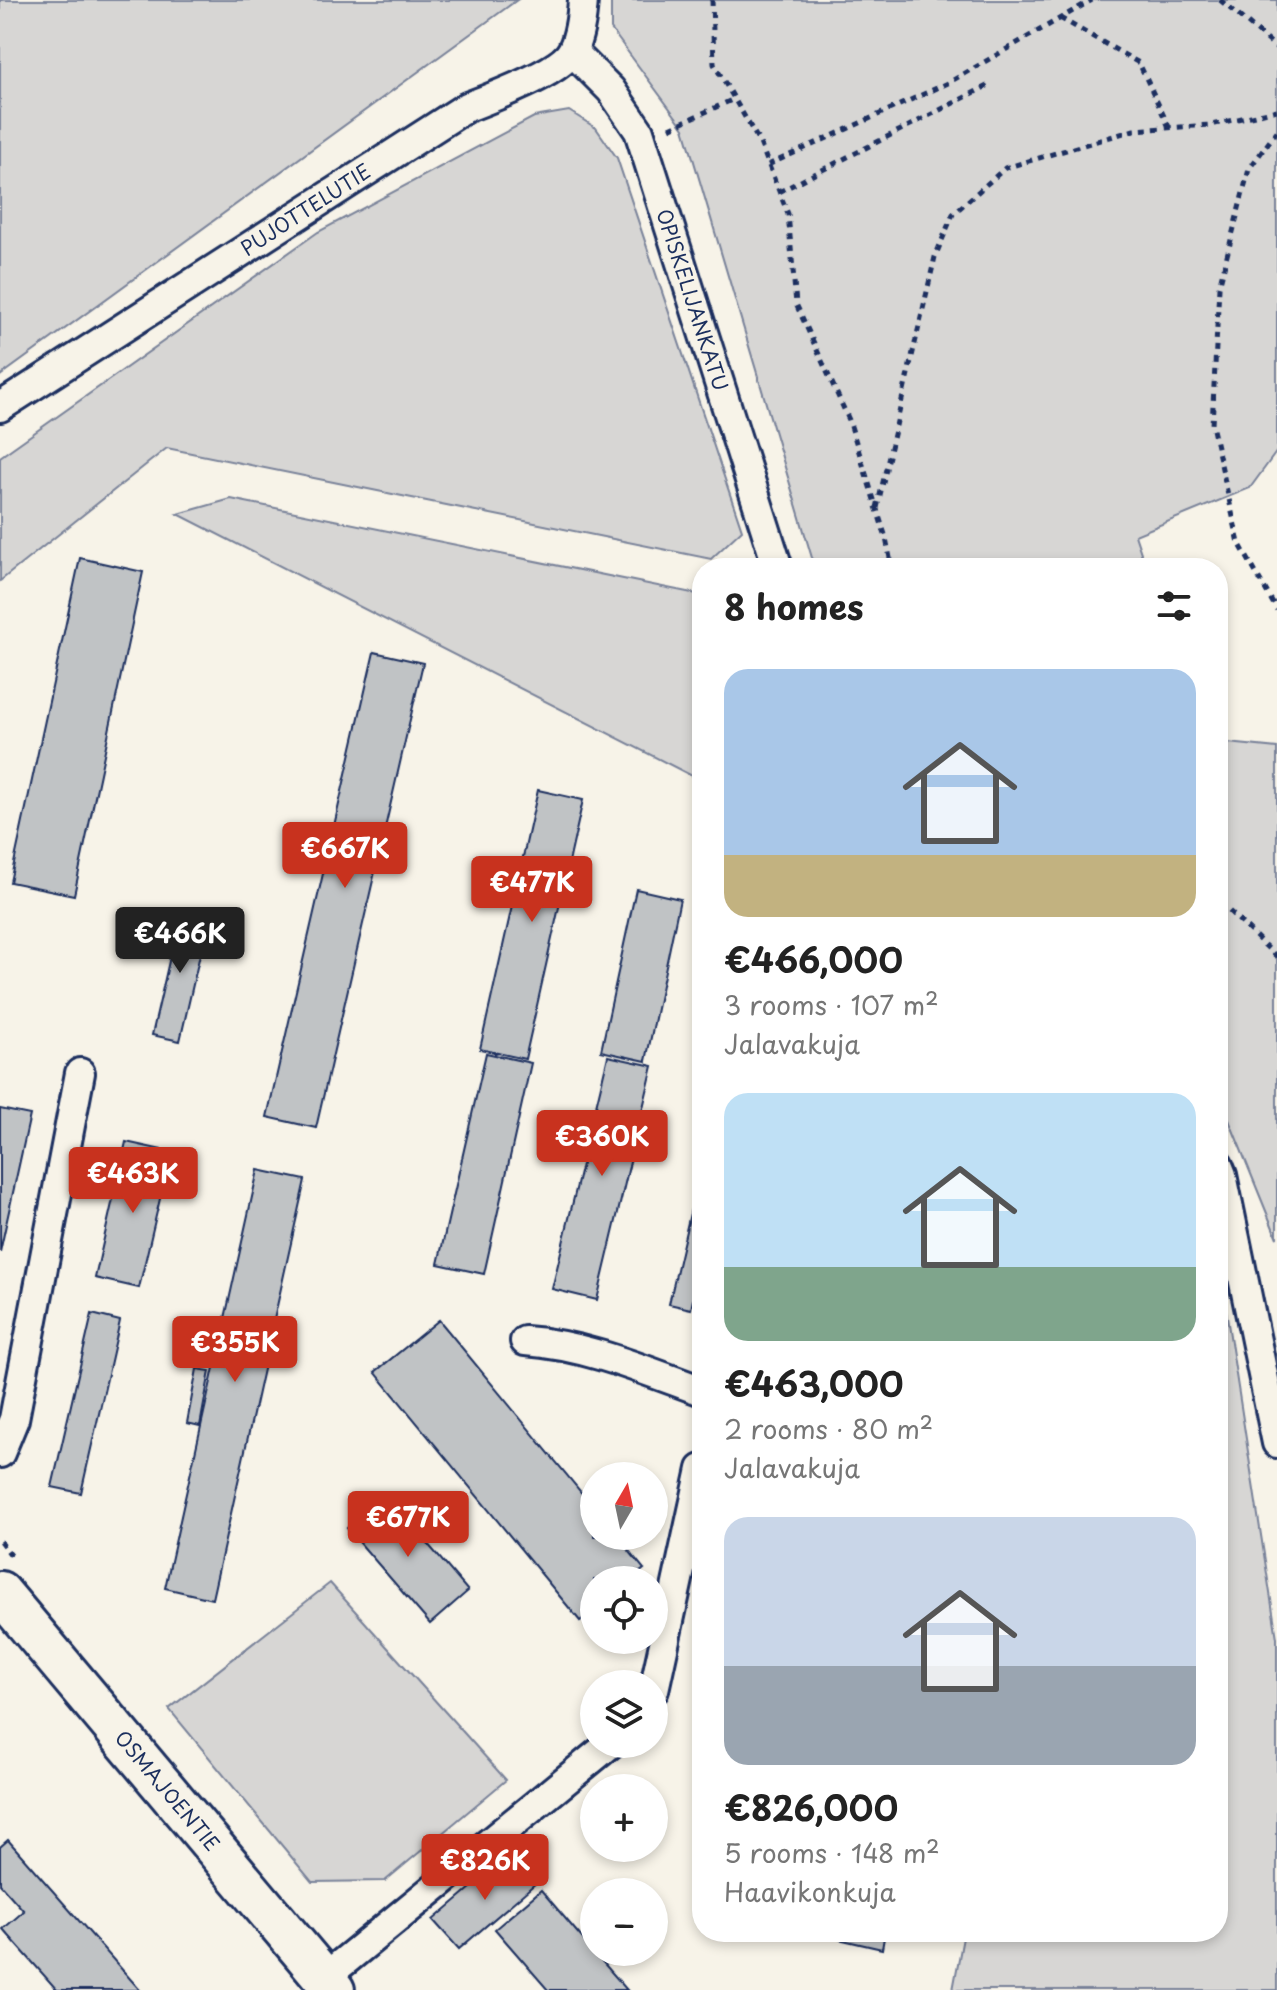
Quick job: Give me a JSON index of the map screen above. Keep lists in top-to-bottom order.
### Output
{
  "streets": {
    "street": ["PUJOTTELUTIE", "OPISKELIJANKATU", "OSMAJOENTIE"]
  },
  "crossings": [
    ["PUJOTTELUTIE", "OPISKELIJANKATU"]
  ],
  "north": "top",
  "page": {
    "heading": "8 homes",
    "list": [
      {
        "name": "€466,000",
        "note": "3 rooms · 107 m² · Jalavakuja"
      },
      {
        "name": "€463,000",
        "note": "2 rooms · 80 m² · Jalavakuja"
      },
      {
        "name": "€826,000",
        "note": "5 rooms · 148 m² · Haavikonkuja"
      }
    ],
    "price": [
      "€667K",
      "€477K",
      "€466K",
      "€360K",
      "€463K",
      "€355K",
      "€677K",
      "€826K"
    ],
    "map_buttons": ["+", "−"]
  }
}
